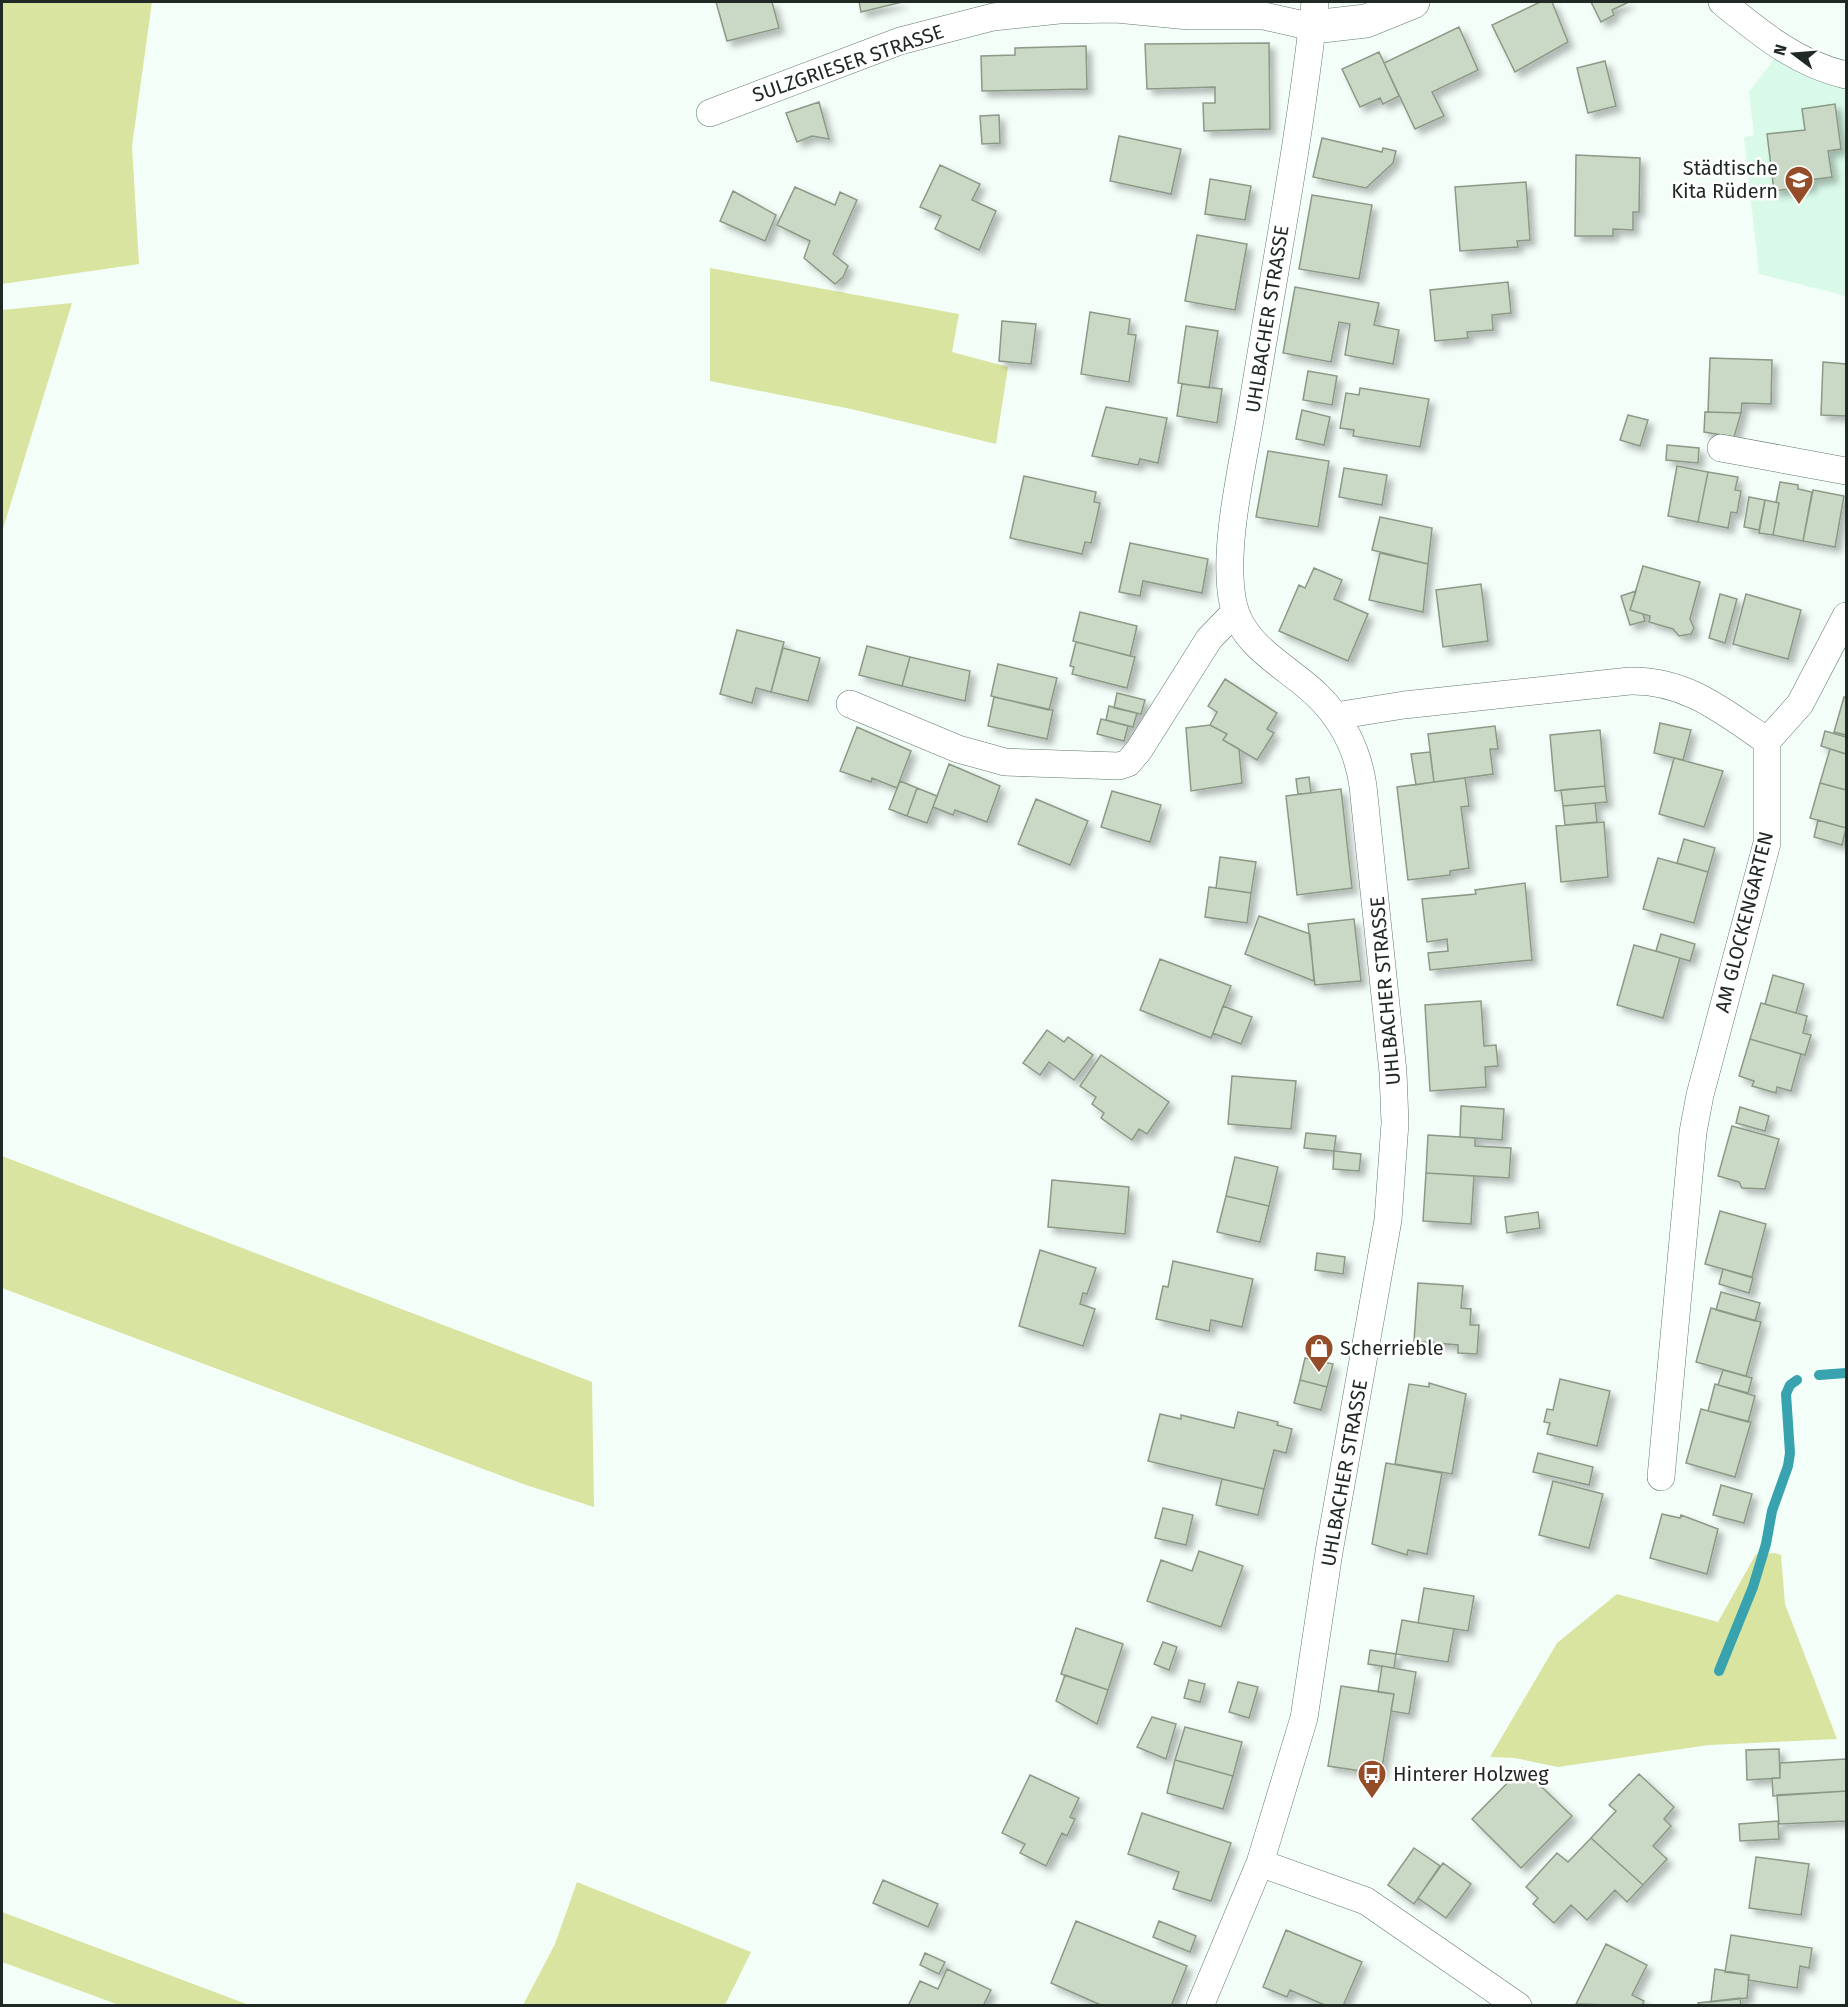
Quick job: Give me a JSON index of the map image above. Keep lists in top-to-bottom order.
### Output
{
  "streets": {
    "street": ["SULZGRIESER STRASSE", "UHLBACHER STRASSE", "AM GLOCKENGARTEN"]
  },
  "crossings": [
    ["SULZGRIESER STRASSE", "UHLBACHER STRASSE"]
  ],
  "places": {
    "school or university": ["Städtische Kita Rüdern"],
    "shop": ["Scherrieble"],
    "bus stop": ["Hinterer Holzweg"]
  },
  "north": "left"
}
